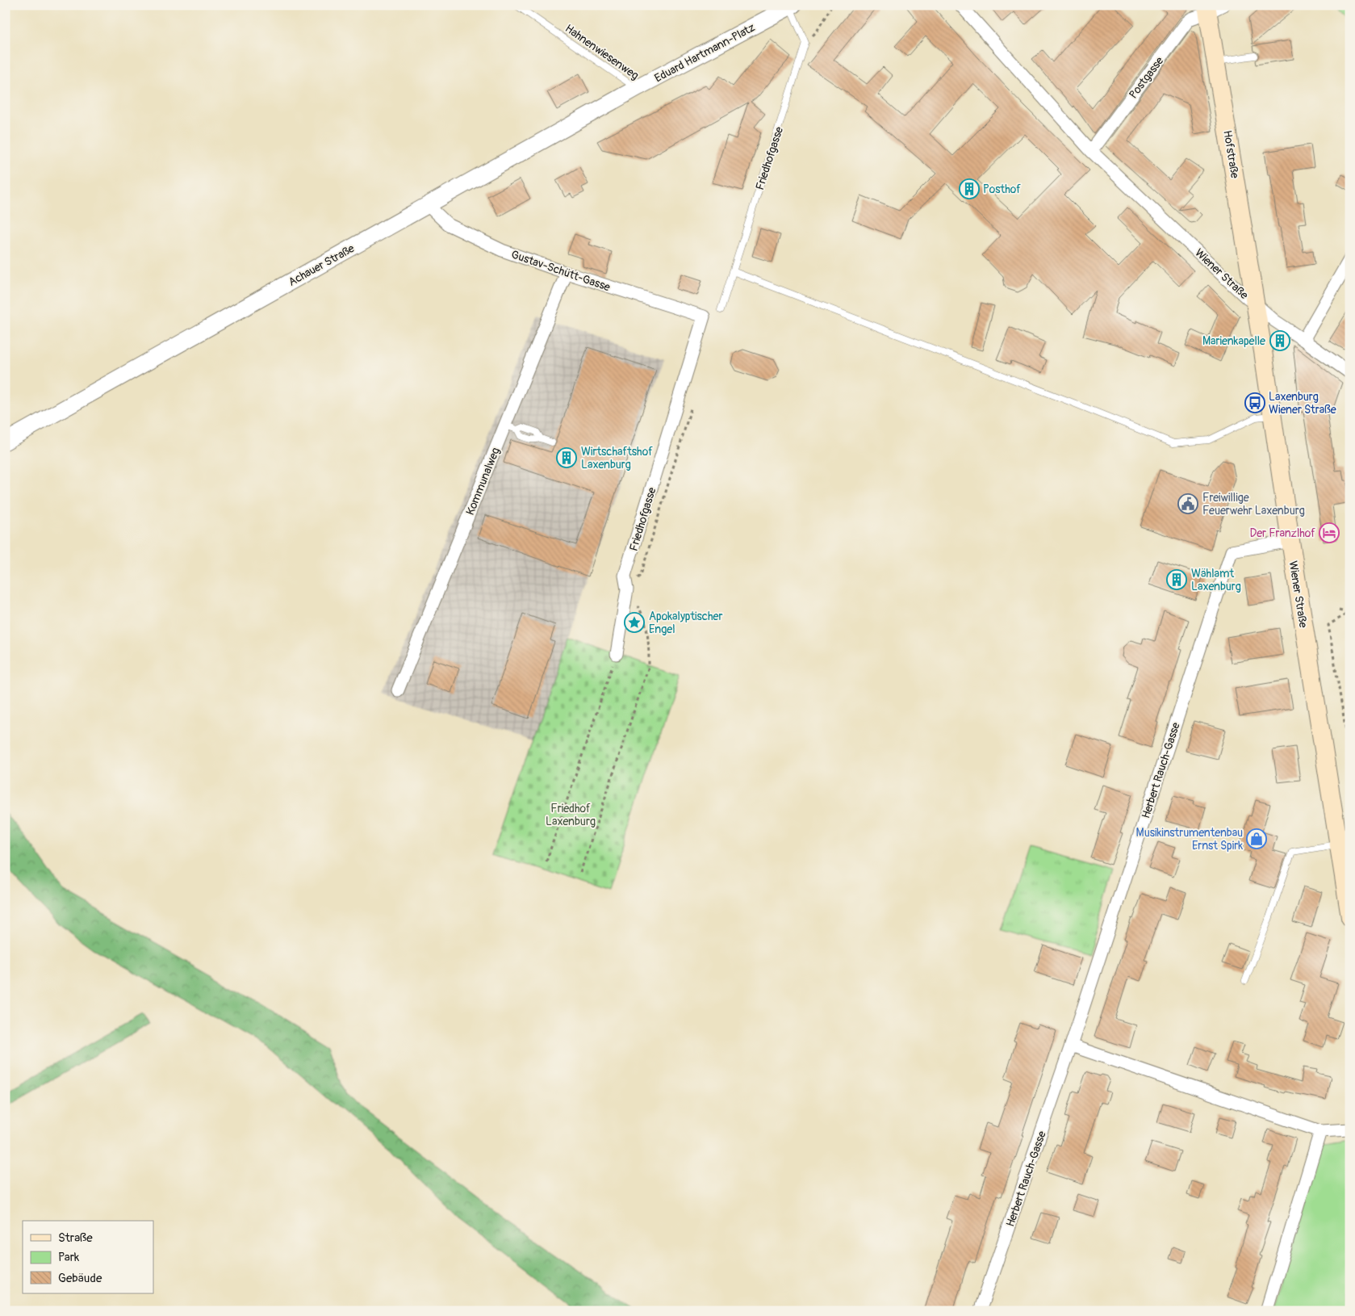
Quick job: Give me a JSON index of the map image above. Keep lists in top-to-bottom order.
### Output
{
  "streets": {
    "main road": ["Hofstraße", "Wiener Straße"],
    "street": [
      "Eduard Hartmann-Platz",
      "Postgasse",
      "Friedhofgasse",
      "Achauer Straße",
      "Gustav-Schütt-Gasse",
      "Kommunalweg",
      "Herbert Rauch-Gasse"
    ],
    "lane": ["Hahnenwiesenweg"]
  },
  "crossings": [
    ["Hahnenwiesenweg", "Eduard Hartmann-Platz"],
    ["Hahnenwiesenweg", "Achauer Straße"],
    ["Eduard Hartmann-Platz", "Achauer Straße"],
    ["Postgasse", "Hofstraße"],
    ["Postgasse", "Wiener Straße"],
    ["Hofstraße", "Wiener Straße"],
    ["Friedhofgasse", "Gustav-Schütt-Gasse"],
    ["Achauer Straße", "Gustav-Schütt-Gasse"],
    ["Gustav-Schütt-Gasse", "Kommunalweg"],
    ["Wiener Straße", "Herbert Rauch-Gasse"]
  ],
  "parks": ["Friedhof Laxenburg"],
  "places": {
    "building": [
      "Posthof",
      "Marienkapelle",
      "Wirtschaftshof Laxenburg",
      "Wählamt Laxenburg"
    ],
    "bus stop": ["Laxenburg Wiener Straße"],
    "public building": ["Freiwillige Feuerwehr Laxenburg"],
    "hotel": ["Der Franzlhof"],
    "place": ["Apokalyptischer Engel"],
    "shop": ["Musikinstrumentenbau Ernst Spirk"]
  },
  "legend": ["Straße", "Park", "Gebäude"]
}
